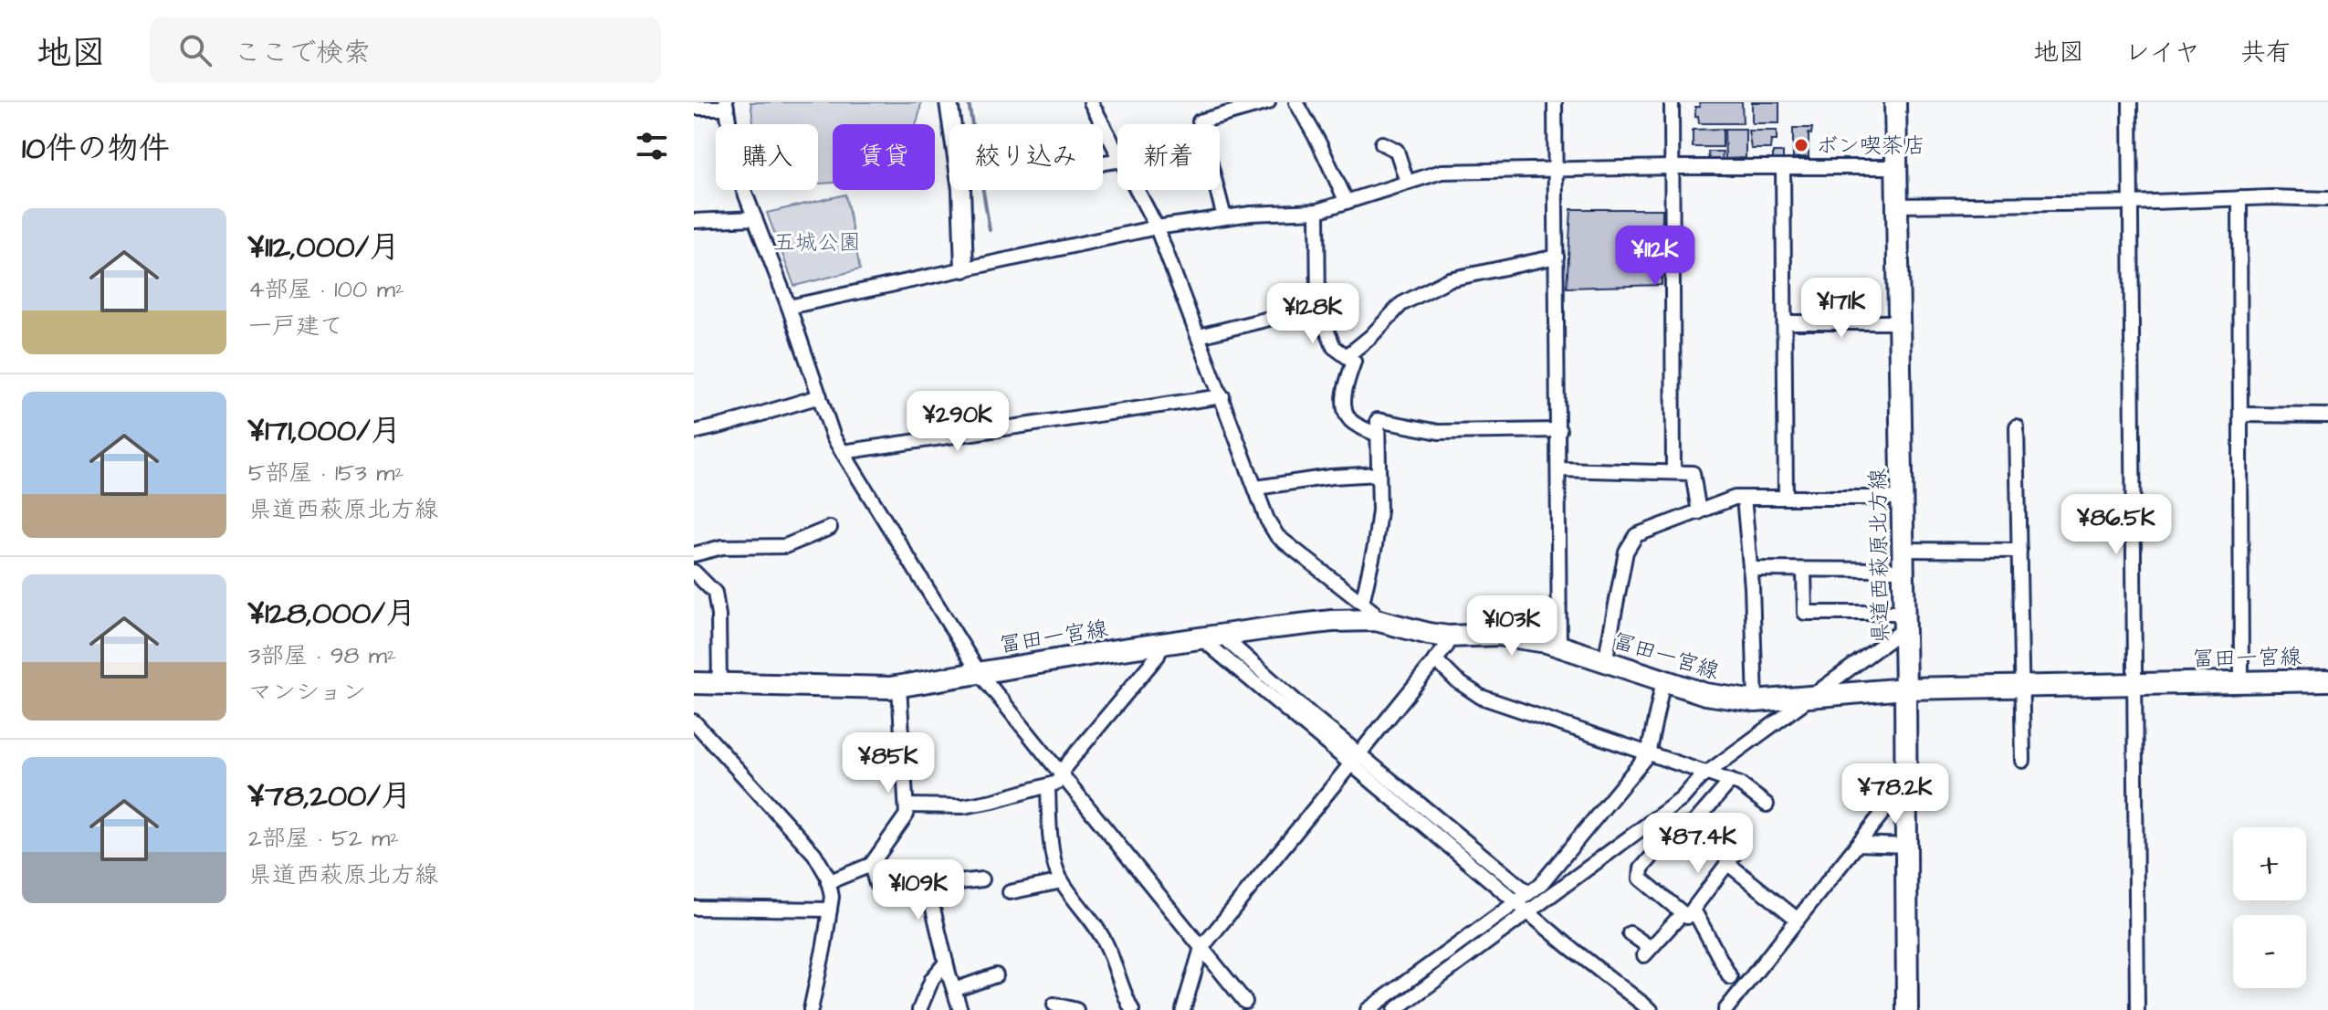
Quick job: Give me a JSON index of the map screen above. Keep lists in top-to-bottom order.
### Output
{
  "streets": {
    "main road": ["県道西萩原北方線", "冨田一宮線"]
  },
  "crossings": [
    ["県道西萩原北方線", "冨田一宮線"]
  ],
  "parks": ["五城公園"],
  "places": ["ボン喫茶店"],
  "page": {
    "header": "地図",
    "search": "ここで検索",
    "nav": ["地図", "レイヤ", "共有"],
    "heading": "10件の物件",
    "chip": [
      "購入",
      "賃貸",
      "絞り込み",
      "新着"
    ],
    "list": [
      {
        "name": "¥112,000/月",
        "note": "4部屋 · 100 m² · 一戸建て"
      },
      {
        "name": "¥171,000/月",
        "note": "5部屋 · 153 m² · 県道西萩原北方線"
      },
      {
        "name": "¥128,000/月",
        "note": "3部屋 · 98 m² · マンション"
      },
      {
        "name": "¥78,200/月",
        "note": "2部屋 · 52 m² · 県道西萩原北方線"
      }
    ],
    "price": [
      "¥112K",
      "¥171K",
      "¥128K",
      "¥290K",
      "¥86.5K",
      "¥103K",
      "¥85K",
      "¥78.2K",
      "¥87.4K",
      "¥109K"
    ],
    "map_buttons": ["+", "−"]
  }
}
